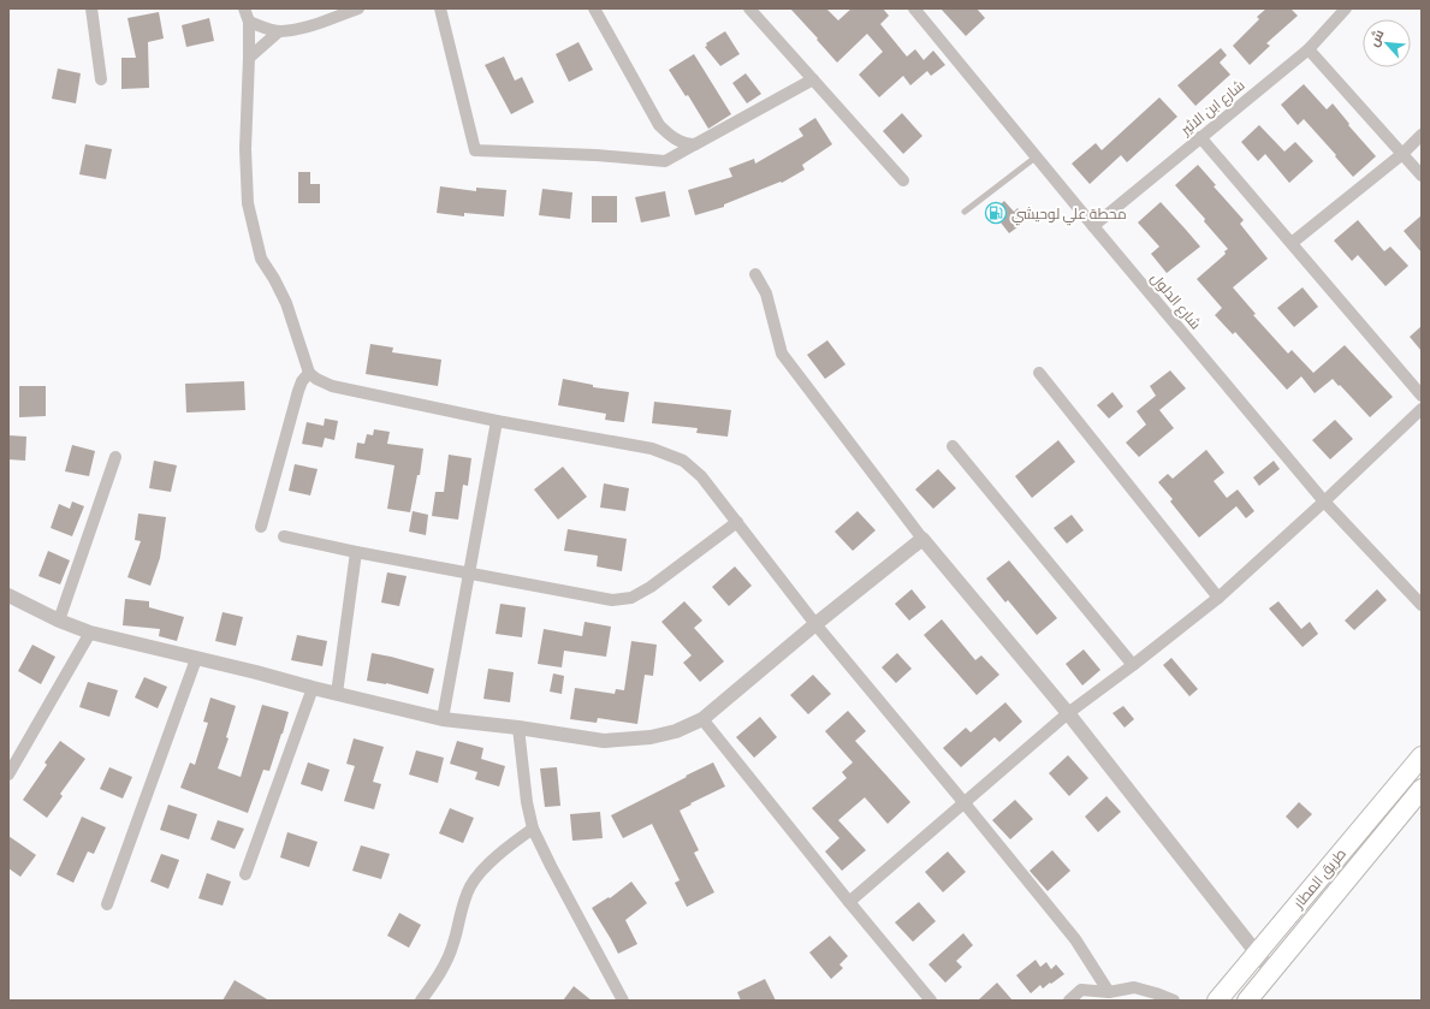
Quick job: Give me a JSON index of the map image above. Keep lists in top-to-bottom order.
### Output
{
  "streets": {
    "highway": ["طريق المطار"],
    "street": ["شارع ابن الاثير", "شارع الدلول"]
  },
  "crossings": [
    ["شارع ابن الاثير", "شارع الدلول"]
  ],
  "places": {
    "fuel station": ["محطة علي لوحيشي"]
  },
  "north": "top left"
}
